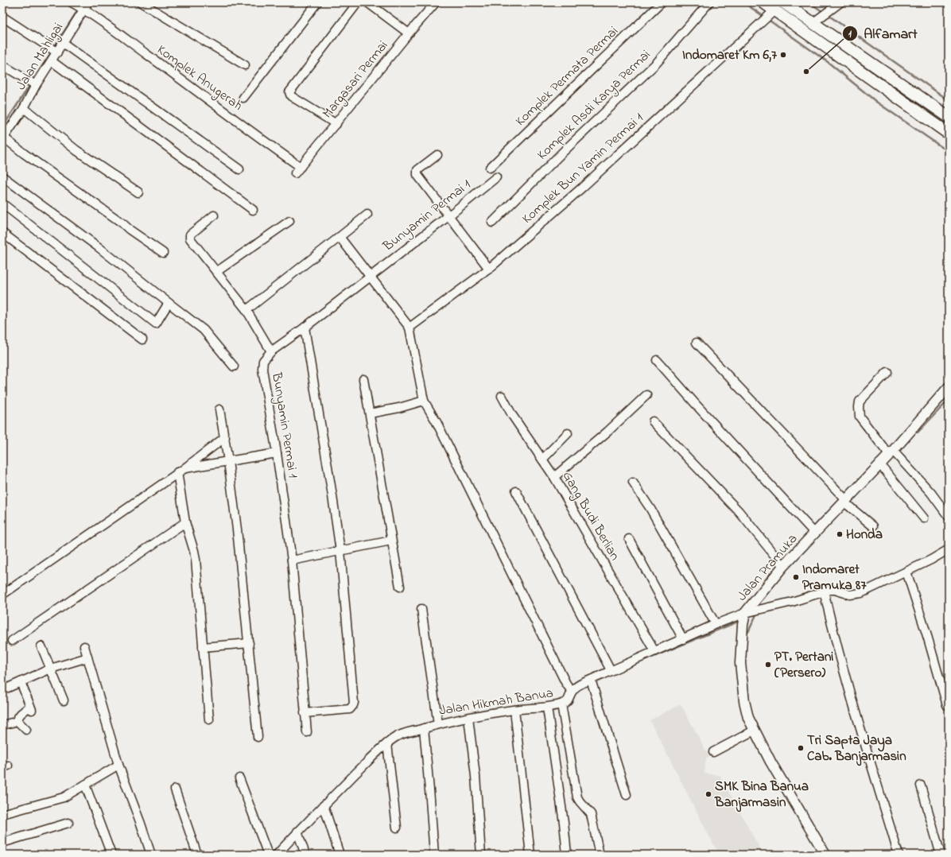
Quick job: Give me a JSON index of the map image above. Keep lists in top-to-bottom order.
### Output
{
  "streets": {
    "main road": ["Jalan Pramuka"],
    "street": [
      "Jalan Mahligai",
      "Komplek Permata Permai",
      "Komplek Anugerah",
      "Margasari Permai",
      "Komplek Asdi Karya Permai",
      "Komplek Bun Yamin Permai 1",
      "Bunyamin Permai 1",
      "Gang Budi Berlian",
      "Jalan Hikmah Banua"
    ]
  },
  "crossings": [
    ["Jalan Mahligai", "Komplek Anugerah"],
    ["Komplek Anugerah", "Margasari Permai"],
    ["Gang Budi Berlian", "Jalan Hikmah Banua"],
    ["Jalan Pramuka", "Jalan Hikmah Banua"]
  ],
  "places": [
    "Indomaret Km 6,7",
    "Alfamart",
    "Honda",
    "Indomaret Pramuka 87",
    "PT. Pertani (Persero)",
    "Tri Sapta Jaya Cab. Banjarmasin",
    "SMK Bina Banua Banjarmasin"
  ]
}
